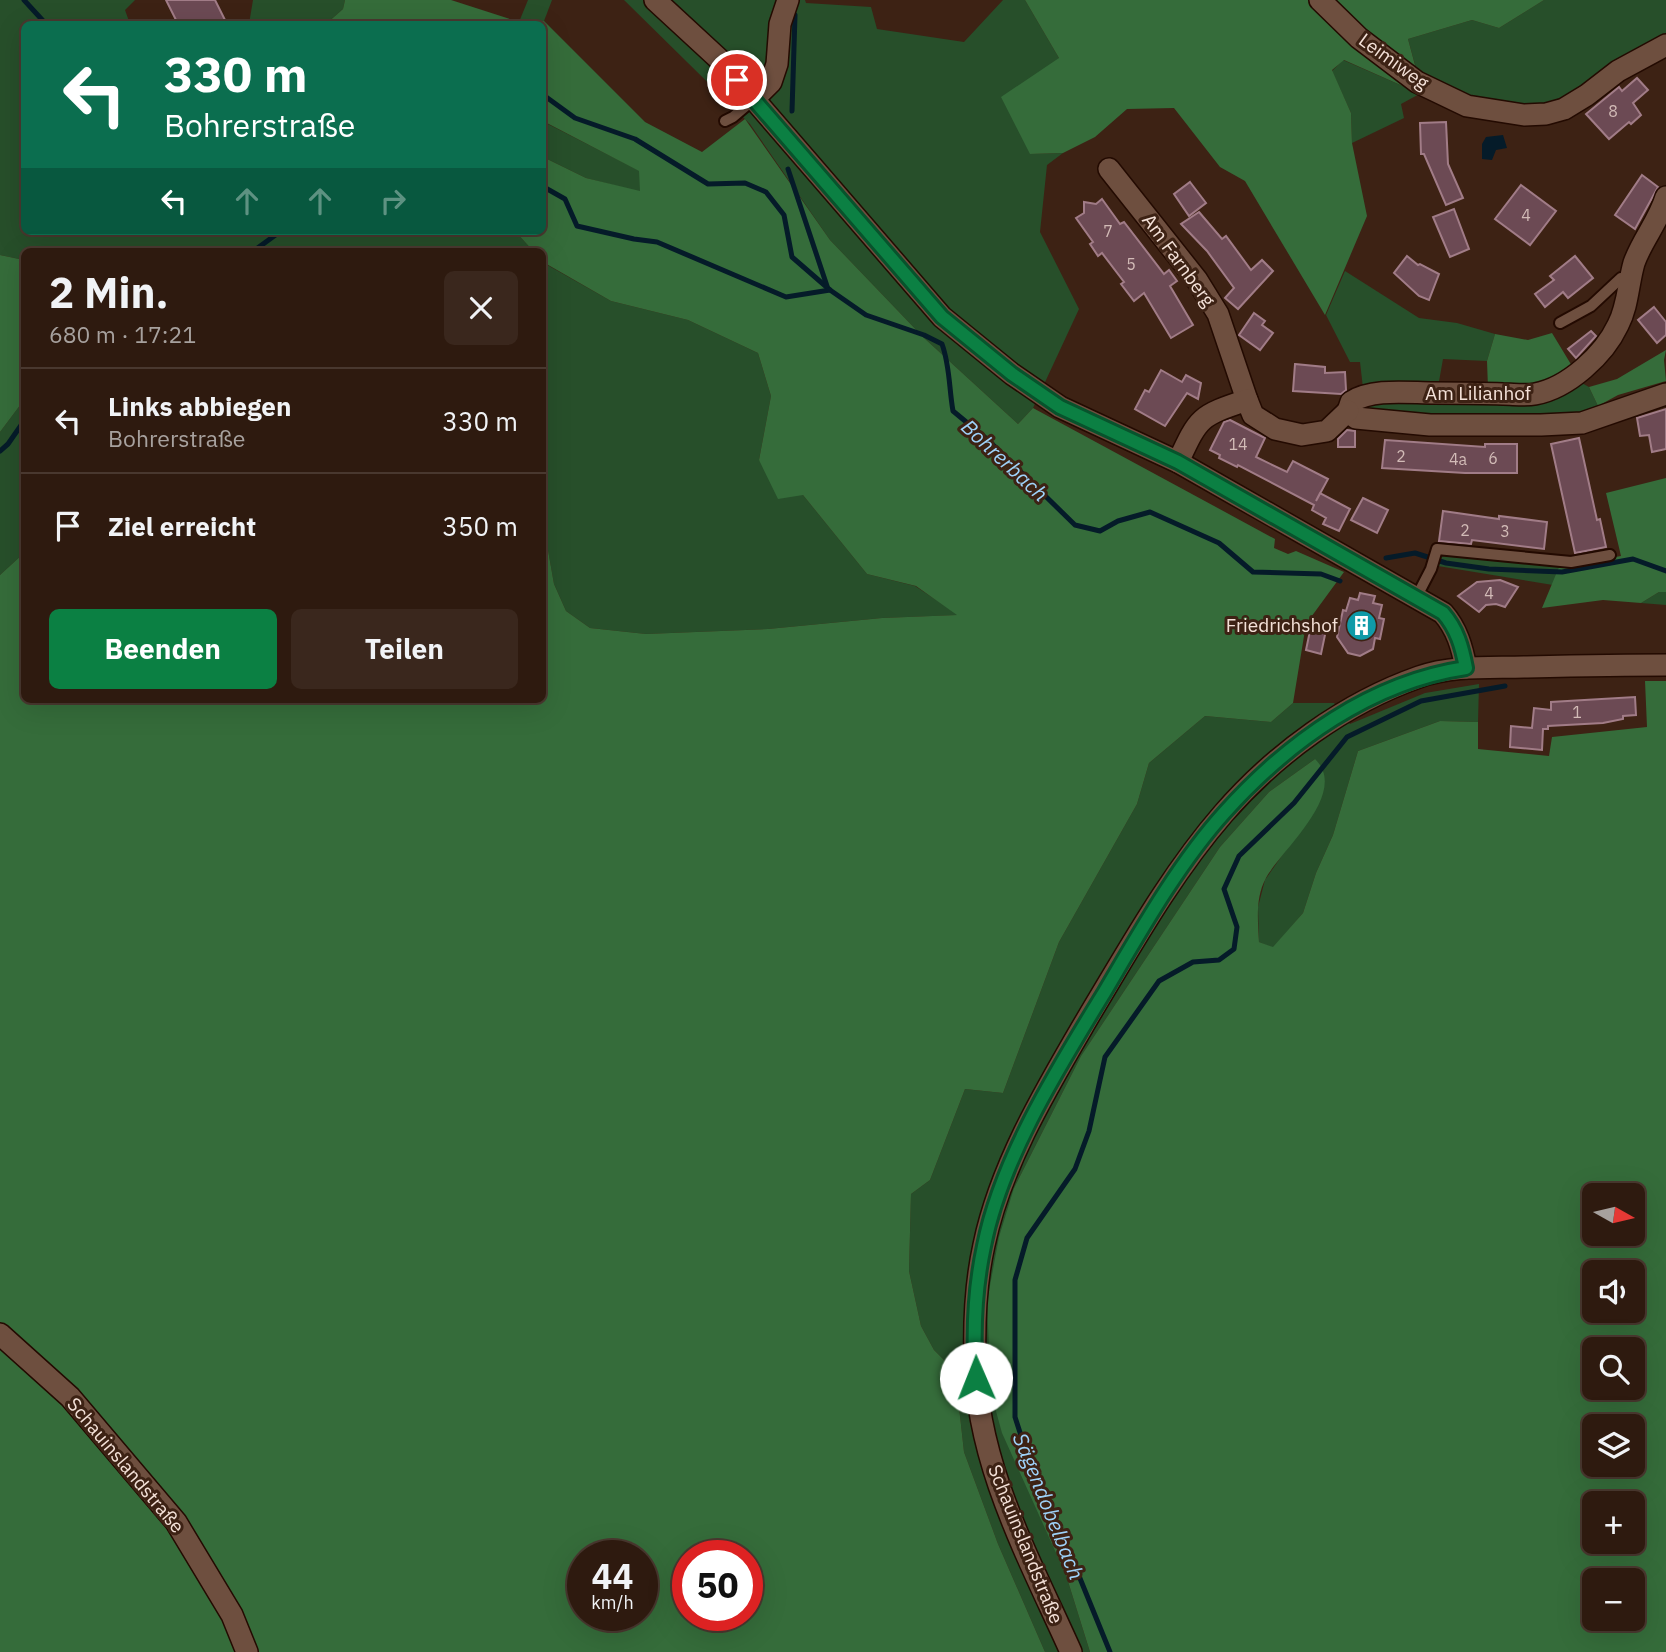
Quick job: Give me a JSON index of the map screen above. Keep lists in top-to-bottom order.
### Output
{
  "streets": {
    "street": [
      "Leimiweg",
      "Am Farnberg",
      "Am Lilianhof",
      "Schauinslandstraße"
    ]
  },
  "crossings": [
    ["Am Farnberg", "Am Lilianhof"]
  ],
  "water": ["Bohrerbach", "Sägendobelbach"],
  "places": {
    "building": ["Friedrichshof"]
  },
  "house_numbers": [
    "8",
    "4",
    "7",
    "5",
    "14",
    "2",
    "6",
    "4a",
    "2",
    "3",
    "4",
    "1"
  ],
  "north": "right",
  "page": {
    "turn": ["330 m", "Bohrerstraße"],
    "heading": ["2 Min.", "680 m · 17:21"],
    "list": [
      {
        "name": "Links abbiegen",
        "note": "Bohrerstraße",
        "value": "330 m"
      },
      {
        "name": "Ziel erreicht",
        "value": "350 m"
      }
    ],
    "buttons": ["Beenden", "Teilen"],
    "map_buttons": ["+", "−"],
    "speed": "44 km/h",
    "limit": "50"
  }
}
